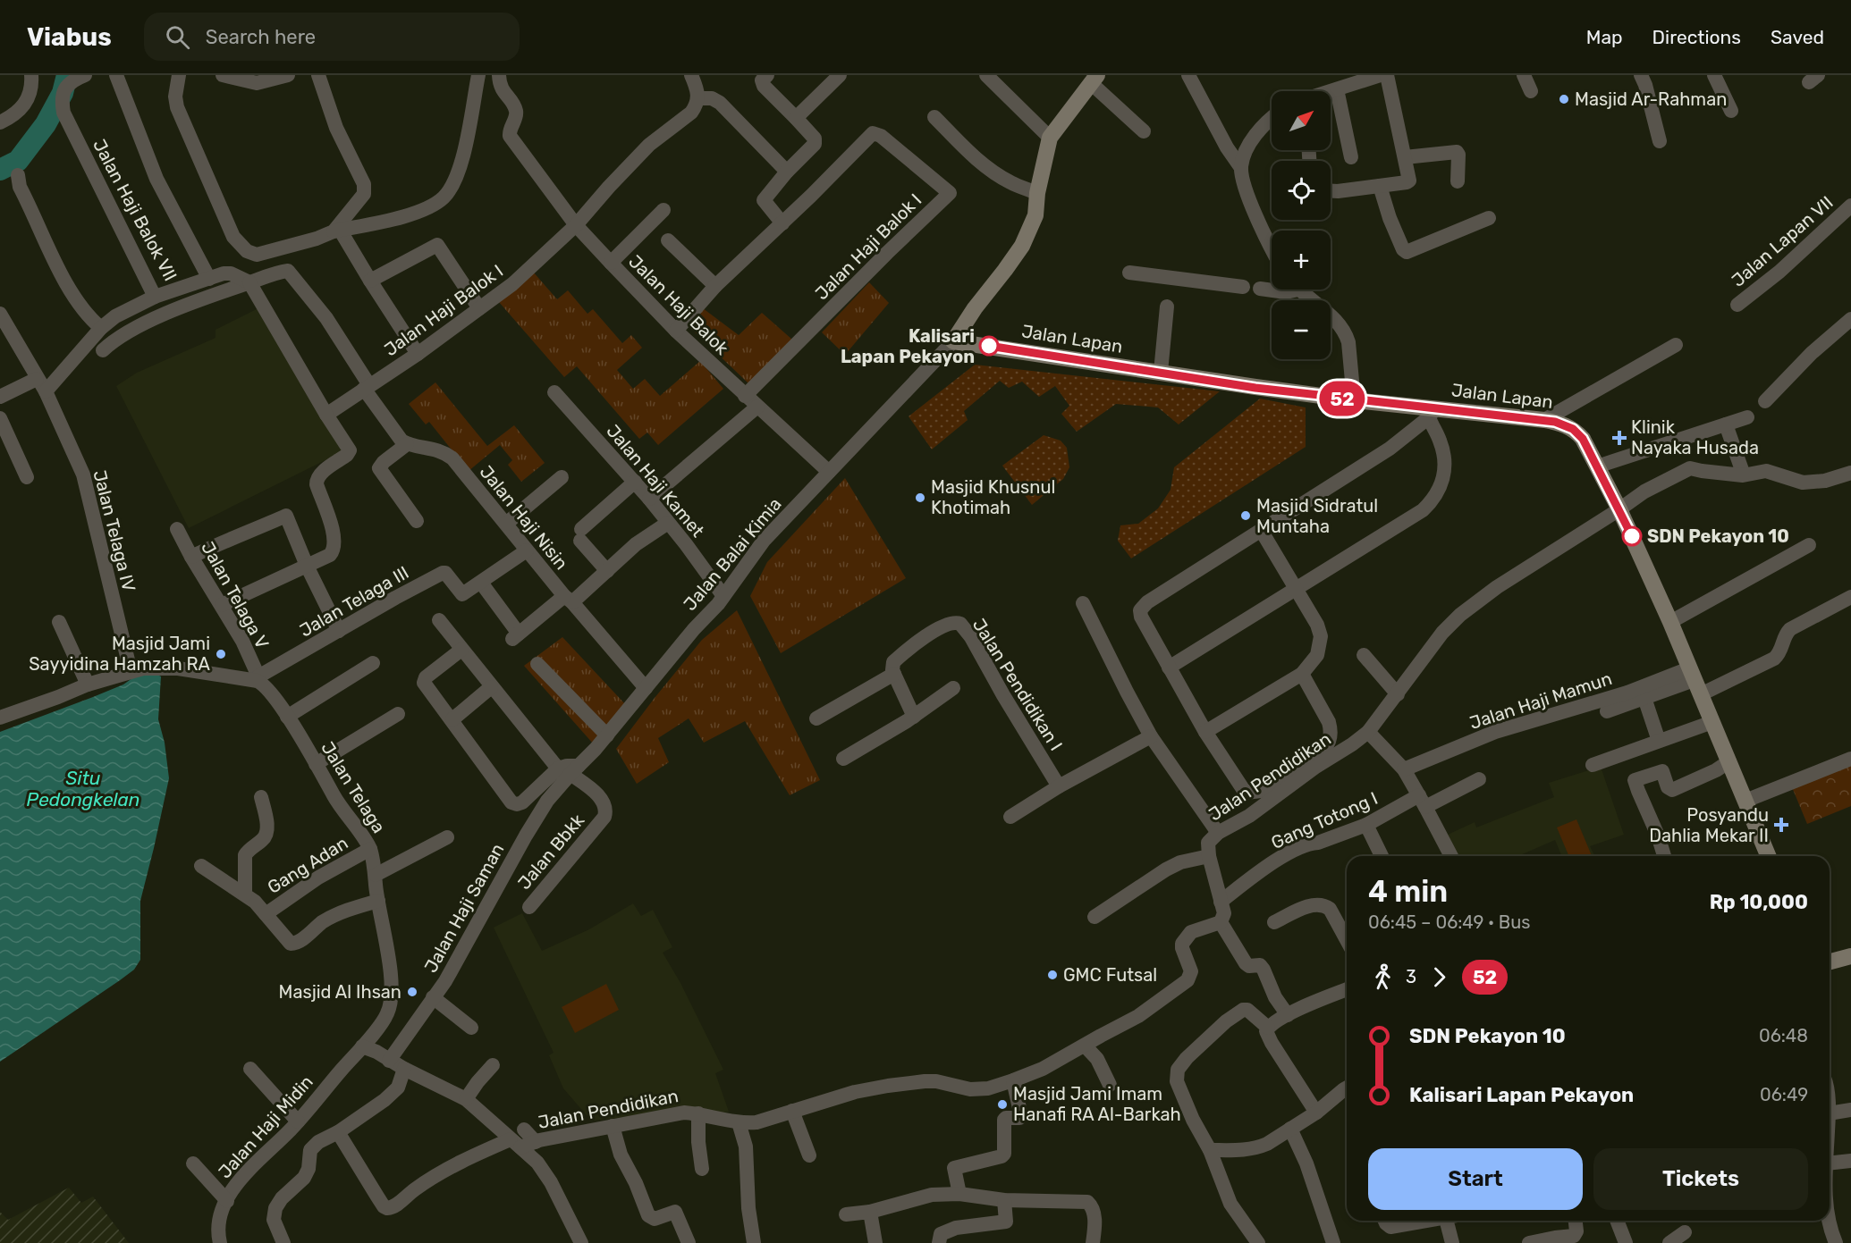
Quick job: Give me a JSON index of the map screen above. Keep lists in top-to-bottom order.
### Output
{
  "streets": {
    "street": [
      "Jalan Haji Balok VII",
      "Jalan Lapan VII",
      "Jalan Haji Balok I",
      "Jalan Haji Balok",
      "Jalan Lapan",
      "Jalan Haji Kamet",
      "Jalan Haji Nisin",
      "Jalan Telaga IV",
      "Jalan Balai Kimia",
      "Jalan Telaga V",
      "Jalan Telaga III",
      "Jalan Pendidikan I",
      "Jalan Haji Mamun",
      "Jalan Pendidikan",
      "Jalan Telaga",
      "Gang Totong I",
      "Jalan Bbkk",
      "Gang Adan",
      "Jalan Haji Saman",
      "Jalan Haji Midin"
    ]
  },
  "crossings": [
    ["Jalan Haji Balok I", "Jalan Haji Balok"],
    ["Jalan Haji Balok", "Jalan Balai Kimia"],
    ["Jalan Lapan", "Jalan Balai Kimia"],
    ["Jalan Lapan", "Jalan Haji Mamun"],
    ["Jalan Lapan", "Jalan Pendidikan"],
    ["Jalan Haji Kamet", "Jalan Balai Kimia"],
    ["Jalan Haji Nisin", "Jalan Balai Kimia"],
    ["Jalan Balai Kimia", "Jalan Bbkk"],
    ["Jalan Balai Kimia", "Jalan Haji Saman"],
    ["Jalan Telaga V", "Jalan Telaga III"],
    ["Jalan Telaga V", "Jalan Telaga"],
    ["Jalan Telaga III", "Jalan Telaga"],
    ["Jalan Telaga", "Gang Adan"],
    ["Jalan Telaga", "Jalan Haji Midin"],
    ["Jalan Bbkk", "Jalan Haji Saman"]
  ],
  "water": ["Situ Pedongkelan"],
  "places": {
    "other": [
      "Masjid Ar-Rahman",
      "Kalisari Lapan Pekayon",
      "Masjid Khusnul Khotimah",
      "Masjid Sidratul Muntaha",
      "SDN Pekayon 10",
      "Masjid Jami Sayyidina Hamzah RA",
      "GMC Futsal",
      "Masjid Al Ihsan",
      "Masjid Jami Imam Hanafi RA Al-Barkah"
    ],
    "health": ["Klinik Nayaka Husada", "Posyandu Dahlia Mekar II"]
  },
  "lines": ["bus line 52"],
  "north": "top right",
  "page": {
    "header": "Viabus",
    "search": "Search here",
    "nav": ["Map", "Directions", "Saved"],
    "on_map": "52",
    "map_buttons": ["+", "−"],
    "heading": ["4 min", "06:45 – 06:49 · Bus", "Rp 10,000"],
    "legs": ["3", "52"],
    "list": [
      {
        "name": "SDN Pekayon 10",
        "value": "06:48"
      },
      {
        "name": "Kalisari Lapan Pekayon",
        "value": "06:49"
      }
    ],
    "buttons": ["Start", "Tickets"]
  }
}
